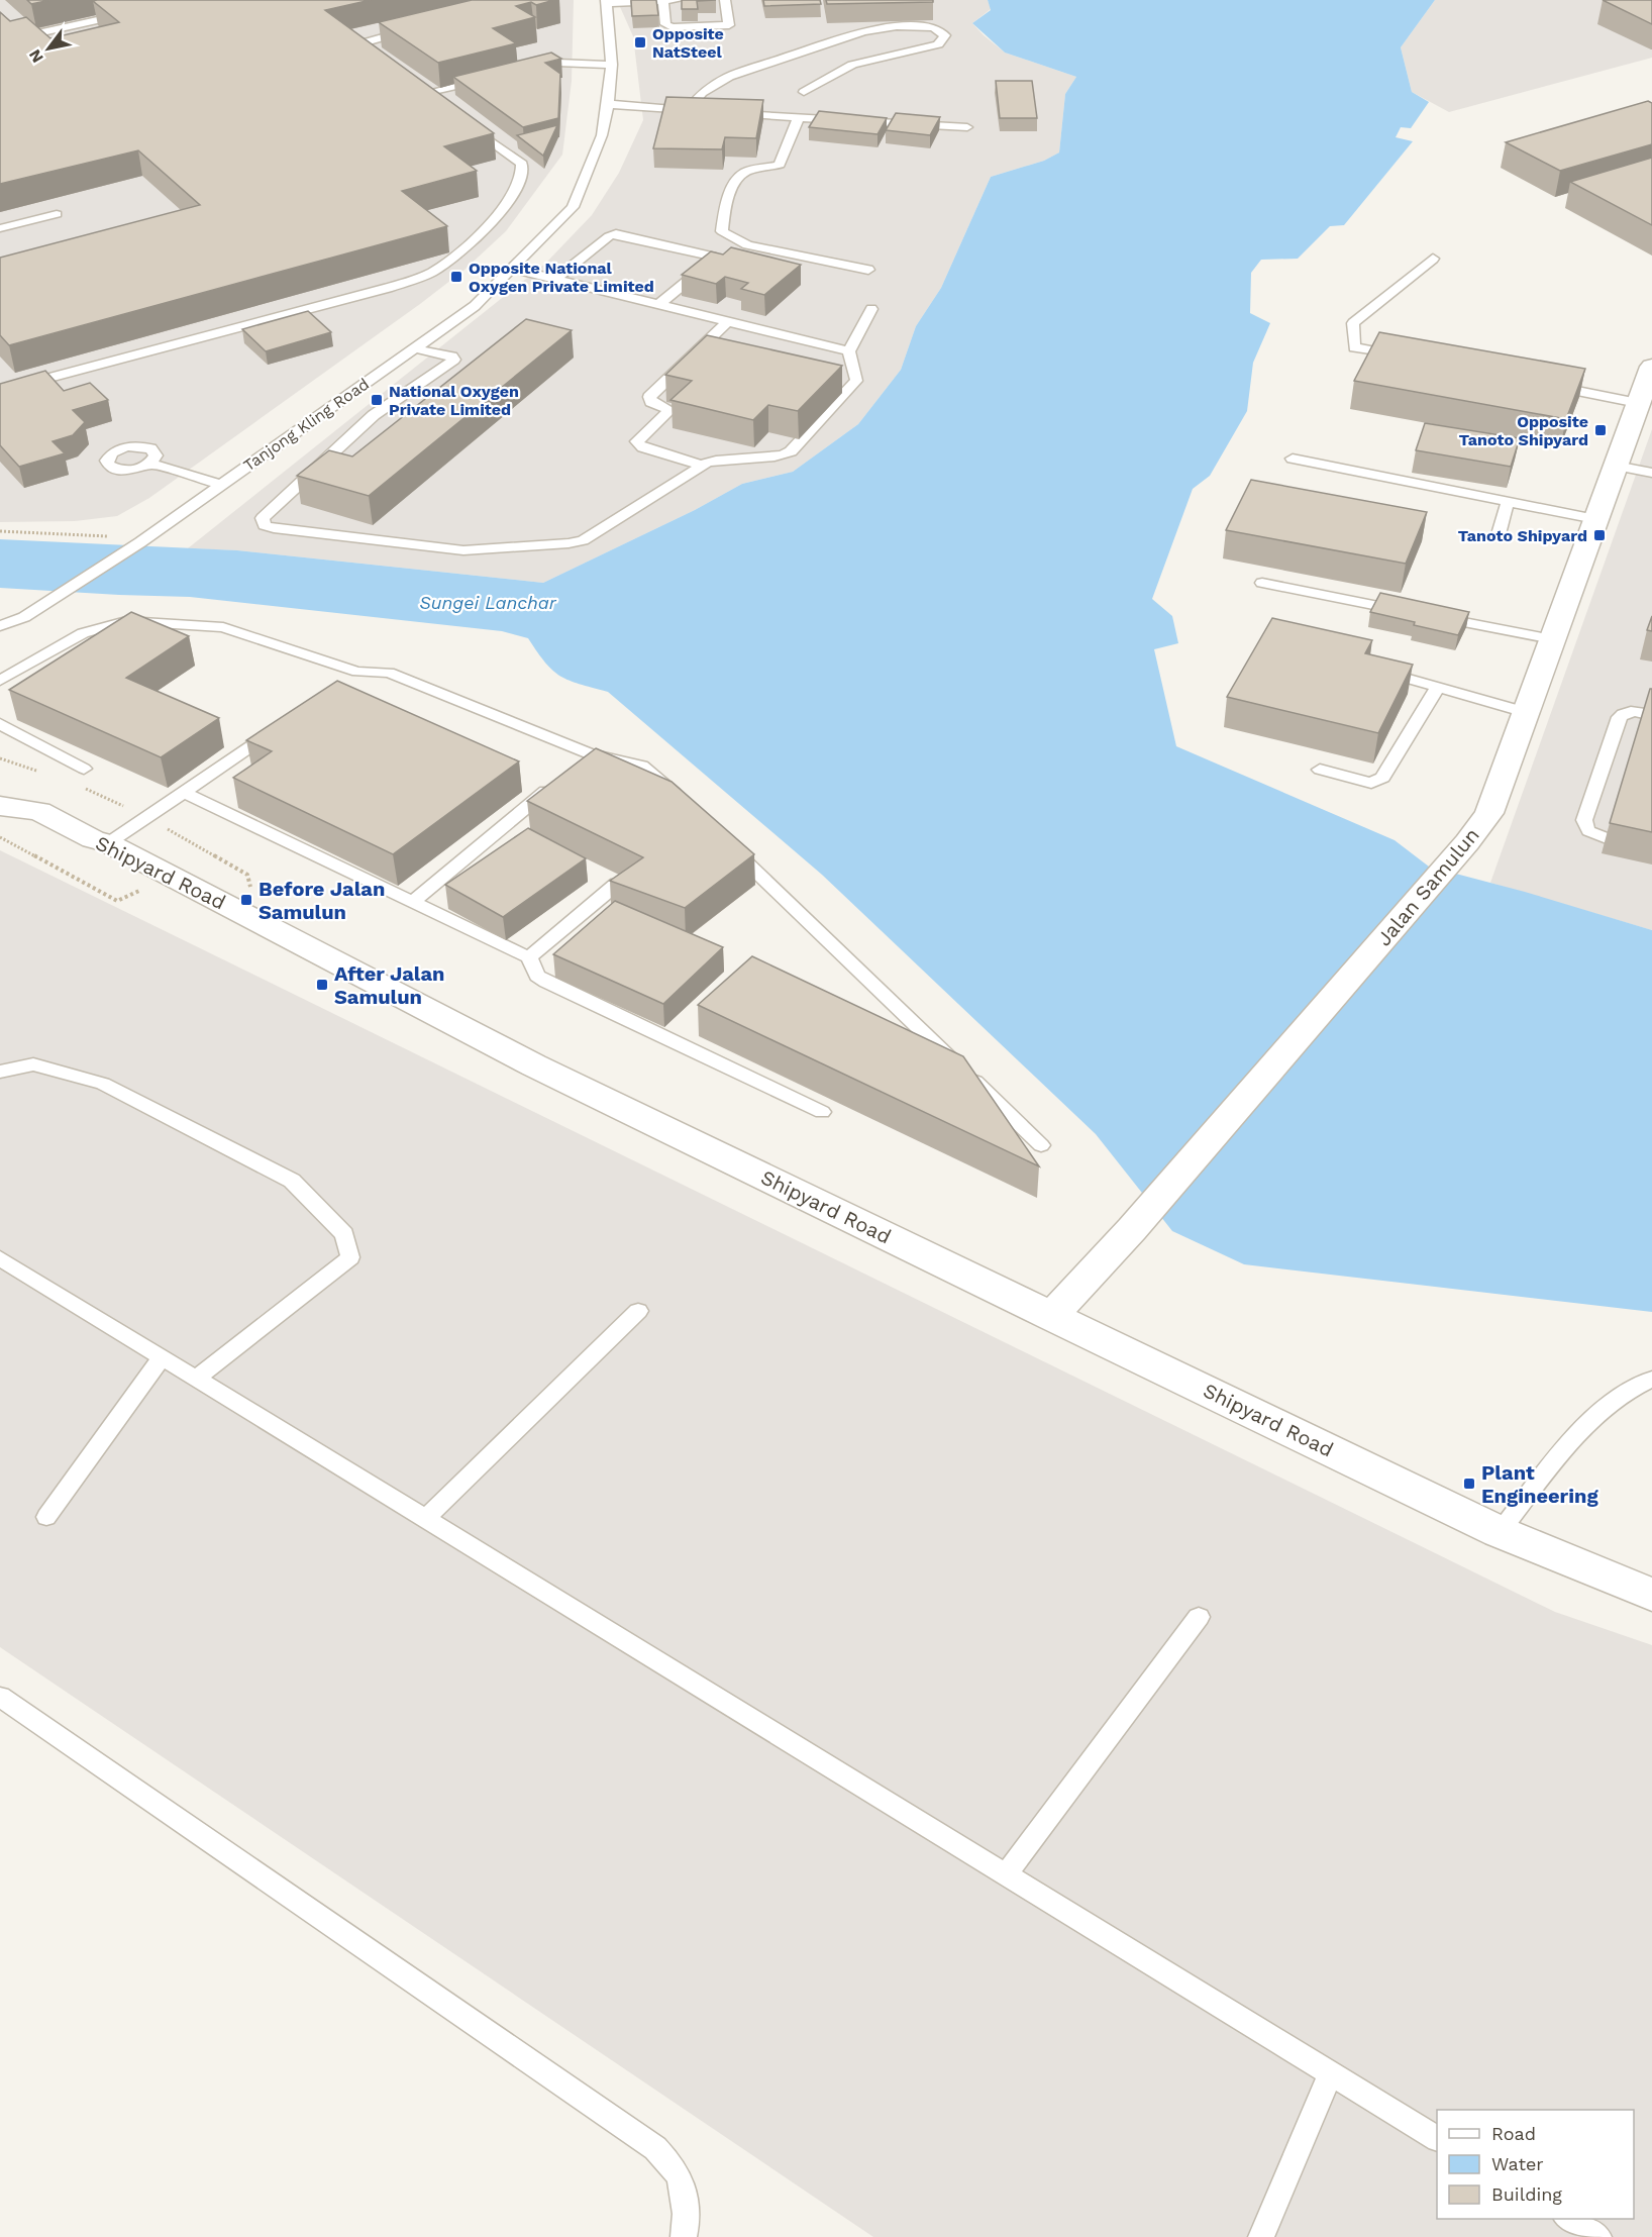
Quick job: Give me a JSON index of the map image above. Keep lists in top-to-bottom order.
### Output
{
  "streets": {
    "street": ["Shipyard Road", "Jalan Samulun"],
    "lane": ["Tanjong Kling Road"]
  },
  "crossings": [
    ["Shipyard Road", "Jalan Samulun"]
  ],
  "water": ["Sungei Lanchar"],
  "places": {
    "transit": [
      "Opposite NatSteel",
      "Opposite National Oxygen Private Limited",
      "National Oxygen Private Limited",
      "Opposite Tanoto Shipyard",
      "Tanoto Shipyard",
      "Before Jalan Samulun",
      "After Jalan Samulun",
      "Plant Engineering"
    ]
  },
  "legend": ["Road", "Water", "Building"],
  "north": "bottom left"
}
